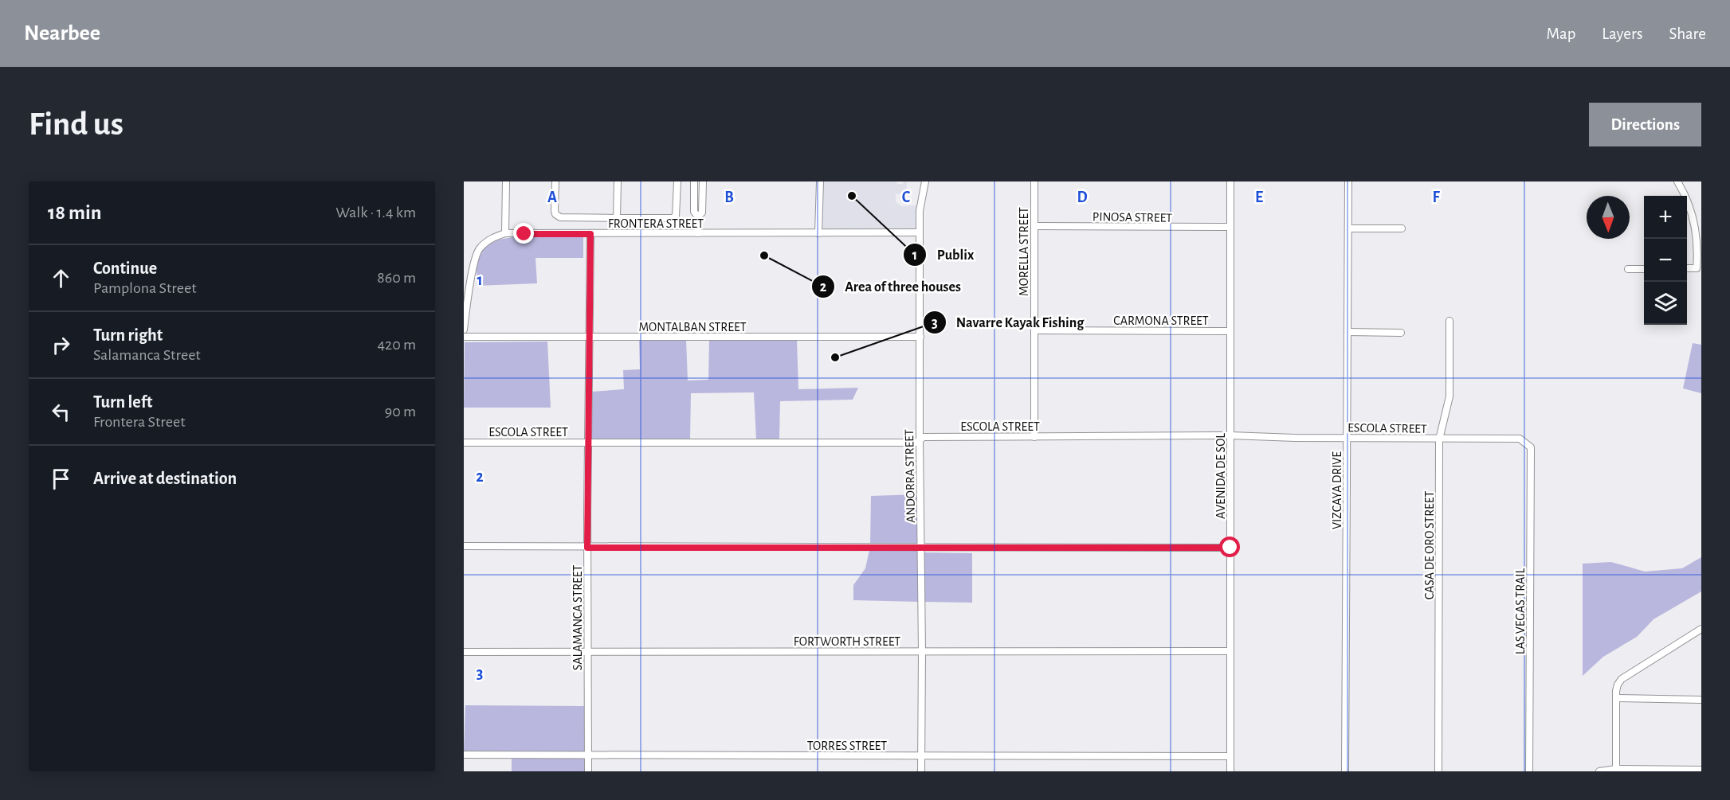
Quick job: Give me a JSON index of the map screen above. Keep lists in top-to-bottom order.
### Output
{
  "streets": {
    "street": [
      "PINOSA STREET",
      "FRONTERA STREET",
      "MORELLA STREET",
      "CARMONA STREET",
      "MONTALBAN STREET",
      "ESCOLA STREET",
      "ANDORRA STREET",
      "AVENIDA DE SOL",
      "VIZCAYA DRIVE",
      "CASA DE ORO STREET",
      "LAS VEGAS TRAIL",
      "SALAMANCA STREET",
      "FORTWORTH STREET",
      "TORRES STREET"
    ]
  },
  "crossings": [
    ["PINOSA STREET", "MORELLA STREET"],
    ["PINOSA STREET", "AVENIDA DE SOL"],
    ["FRONTERA STREET", "ANDORRA STREET"],
    ["FRONTERA STREET", "SALAMANCA STREET"],
    ["MORELLA STREET", "CARMONA STREET"],
    ["MORELLA STREET", "ESCOLA STREET"],
    ["CARMONA STREET", "AVENIDA DE SOL"],
    ["MONTALBAN STREET", "ANDORRA STREET"],
    ["MONTALBAN STREET", "SALAMANCA STREET"],
    ["ESCOLA STREET", "ANDORRA STREET"],
    ["ESCOLA STREET", "AVENIDA DE SOL"],
    ["ESCOLA STREET", "VIZCAYA DRIVE"],
    ["ESCOLA STREET", "CASA DE ORO STREET"],
    ["ESCOLA STREET", "LAS VEGAS TRAIL"],
    ["ESCOLA STREET", "SALAMANCA STREET"],
    ["ANDORRA STREET", "FORTWORTH STREET"],
    ["ANDORRA STREET", "TORRES STREET"],
    ["AVENIDA DE SOL", "FORTWORTH STREET"],
    ["AVENIDA DE SOL", "TORRES STREET"],
    ["SALAMANCA STREET", "FORTWORTH STREET"],
    ["SALAMANCA STREET", "TORRES STREET"]
  ],
  "places": ["Publix", "Area of three houses", "Navarre Kayak Fishing"],
  "north": "bottom",
  "page": {
    "header": "Nearbee",
    "nav": ["Map", "Layers", "Share"],
    "buttons": "Directions",
    "title": "Find us",
    "heading": ["18 min", "Walk · 1.4 km"],
    "map_buttons": ["+", "−"],
    "list": [
      ["Continue", "Pamplona Street", "860 m"],
      ["Turn right", "Salamanca Street", "420 m"],
      ["Turn left", "Frontera Street", "90 m"],
      "Arrive at destination"
    ]
  },
  "grid": {
    "columns": [
      "A",
      "B",
      "C",
      "D",
      "E",
      "F"
    ],
    "rows": ["1", "2", "3"]
  }
}
